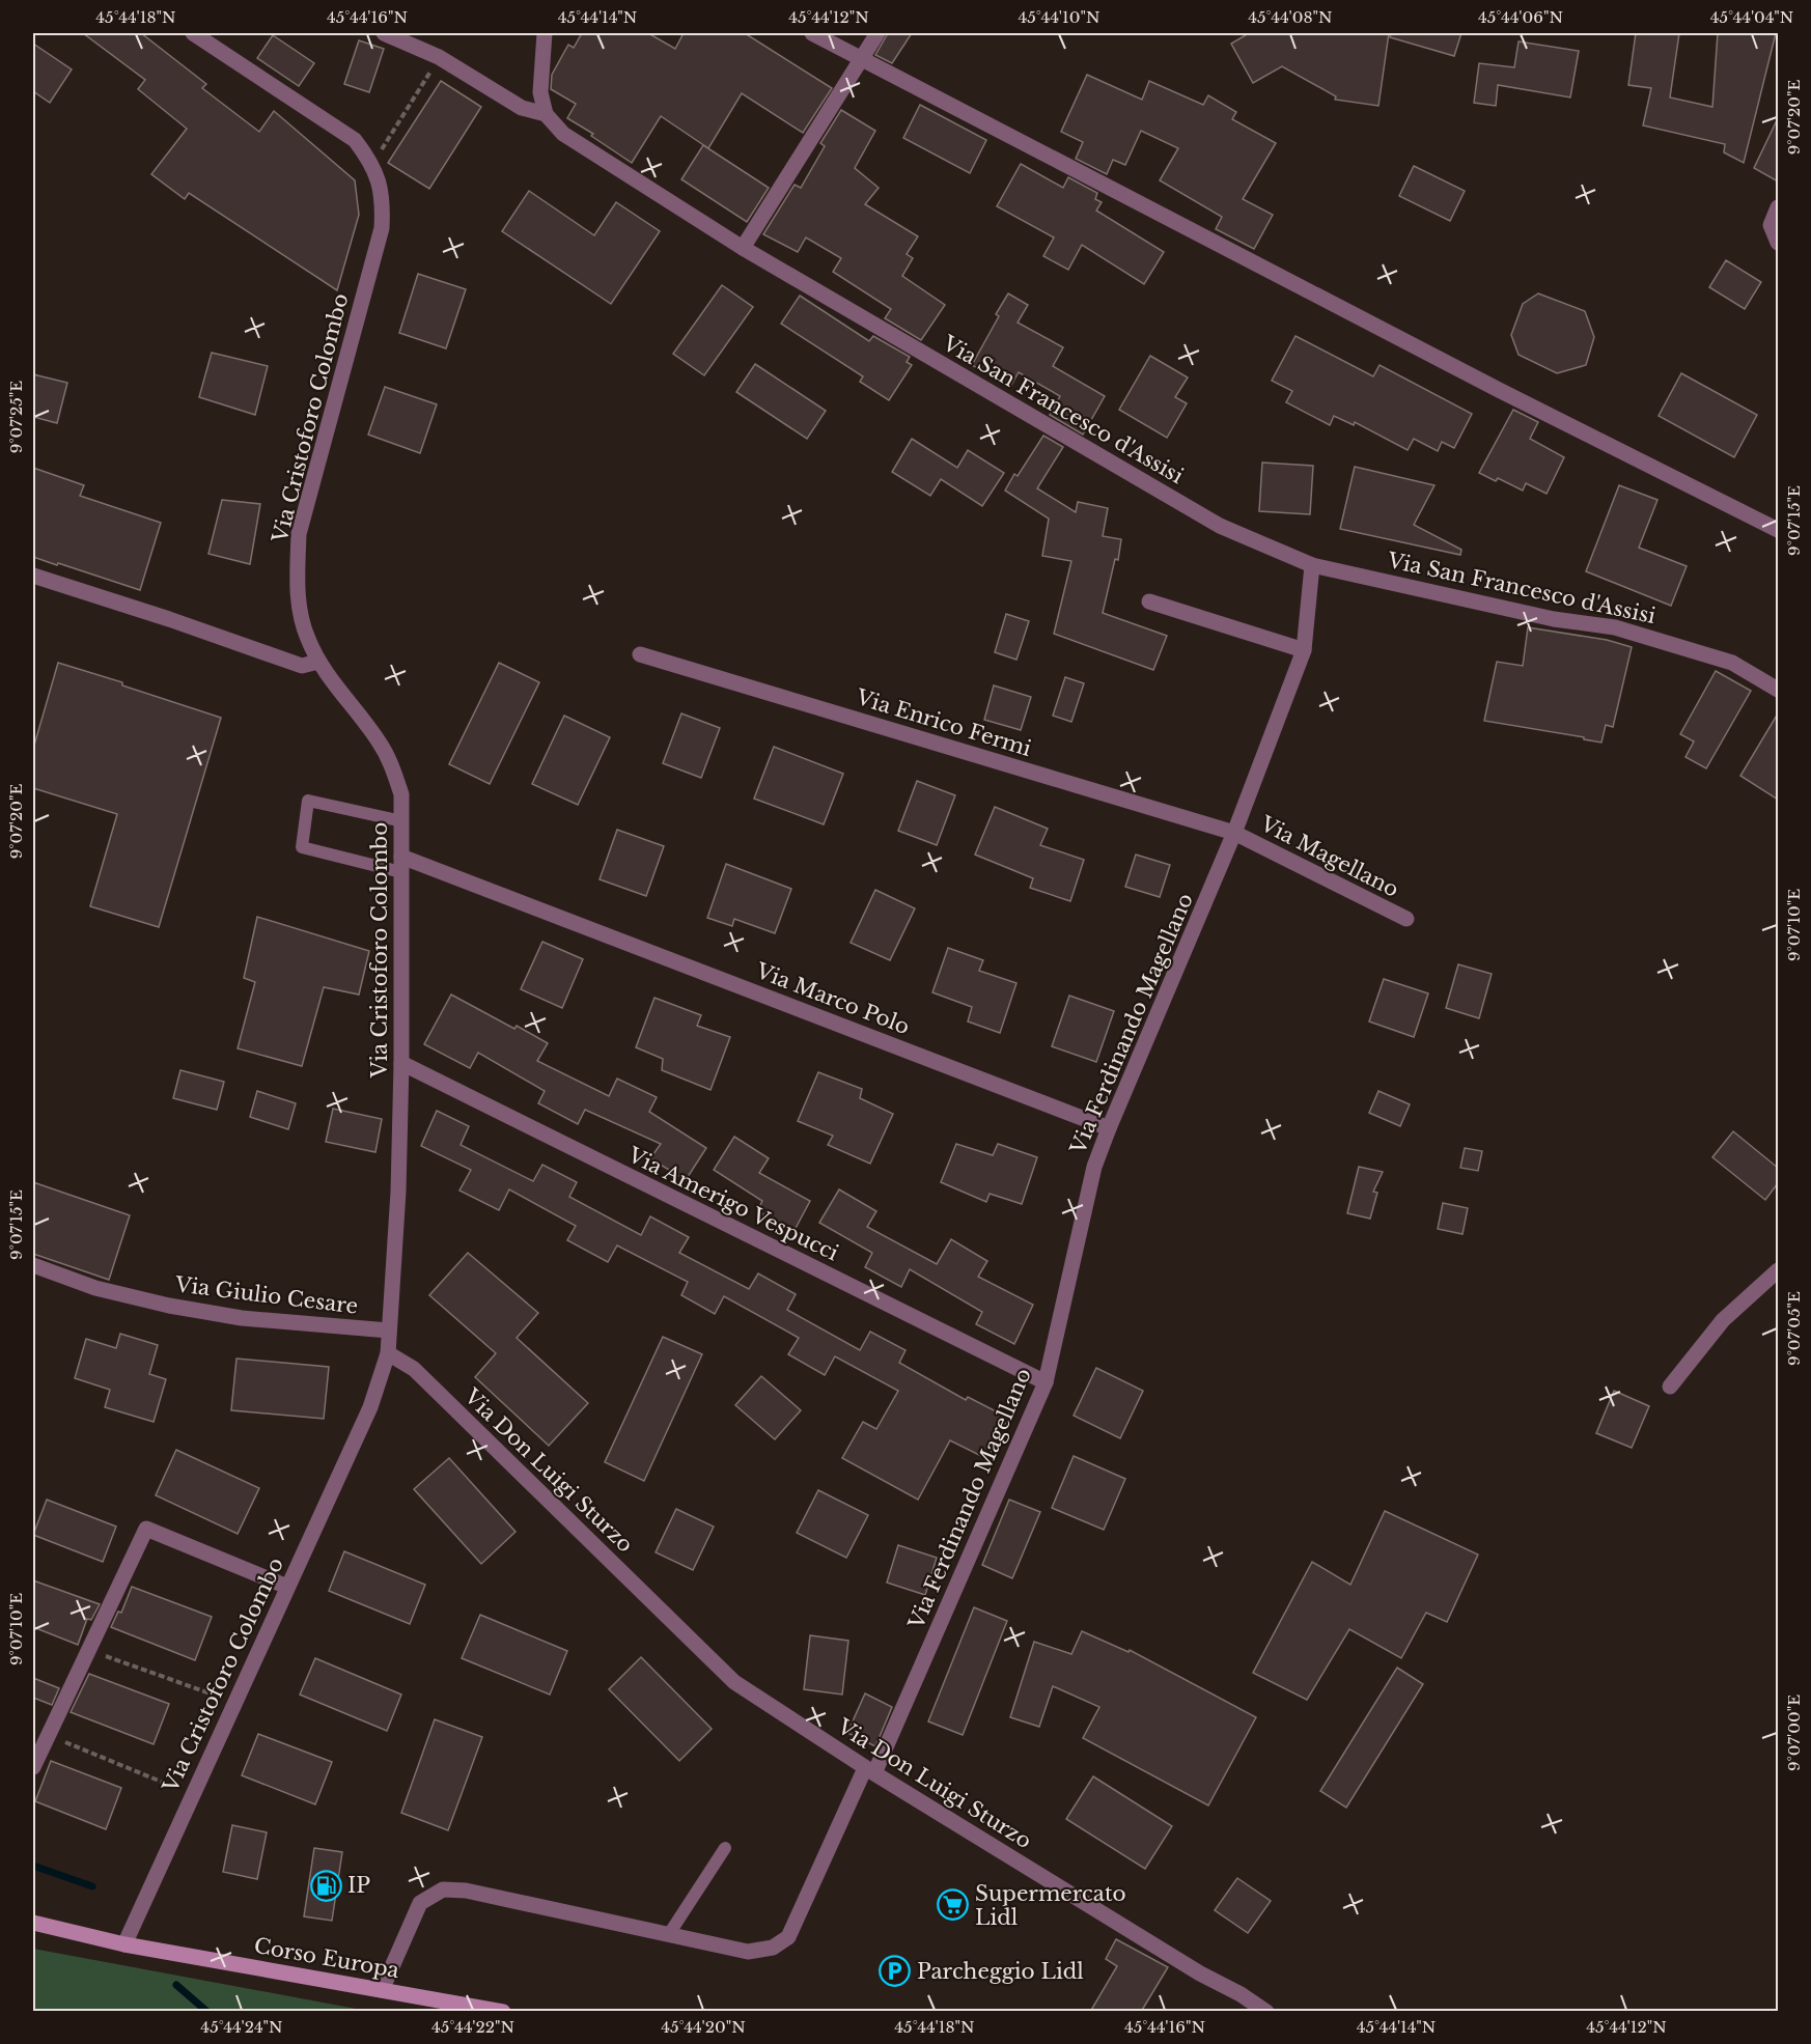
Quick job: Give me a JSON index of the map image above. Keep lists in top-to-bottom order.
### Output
{
  "streets": {
    "main road": ["Corso Europa"],
    "street": [
      "Via San Francesco d'Assisi",
      "Via Cristoforo Colombo",
      "Via Enrico Fermi",
      "Via Magellano",
      "Via Marco Polo",
      "Via Ferdinando Magellano",
      "Via Amerigo Vespucci",
      "Via Giulio Cesare",
      "Via Don Luigi Sturzo"
    ]
  },
  "crossings": [
    ["Via San Francesco d'Assisi", "Via Ferdinando Magellano"],
    ["Via Cristoforo Colombo", "Via Marco Polo"],
    ["Via Cristoforo Colombo", "Via Amerigo Vespucci"],
    ["Via Cristoforo Colombo", "Via Giulio Cesare"],
    ["Via Cristoforo Colombo", "Via Don Luigi Sturzo"],
    ["Via Cristoforo Colombo", "Corso Europa"],
    ["Via Enrico Fermi", "Via Magellano"],
    ["Via Enrico Fermi", "Via Ferdinando Magellano"],
    ["Via Magellano", "Via Ferdinando Magellano"],
    ["Via Marco Polo", "Via Ferdinando Magellano"],
    ["Via Ferdinando Magellano", "Via Amerigo Vespucci"],
    ["Via Ferdinando Magellano", "Via Don Luigi Sturzo"],
    ["Via Ferdinando Magellano", "Corso Europa"]
  ],
  "places": {
    "fuel station": ["IP"],
    "supermarket": ["Supermercato Lidl"],
    "parking": ["Parcheggio Lidl"]
  },
  "coordinates": [
    "45°44'18\"N",
    "45°44'16\"N",
    "45°44'14\"N",
    "45°44'12\"N",
    "45°44'10\"N",
    "45°44'08\"N",
    "45°44'06\"N",
    "45°44'04\"N",
    "9°07'20\"E",
    "9°07'25\"E",
    "9°07'15\"E",
    "9°07'10\"E",
    "9°07'05\"E",
    "9°07'00\"E",
    "45°44'24\"N",
    "45°44'22\"N",
    "45°44'20\"N"
  ]
}
